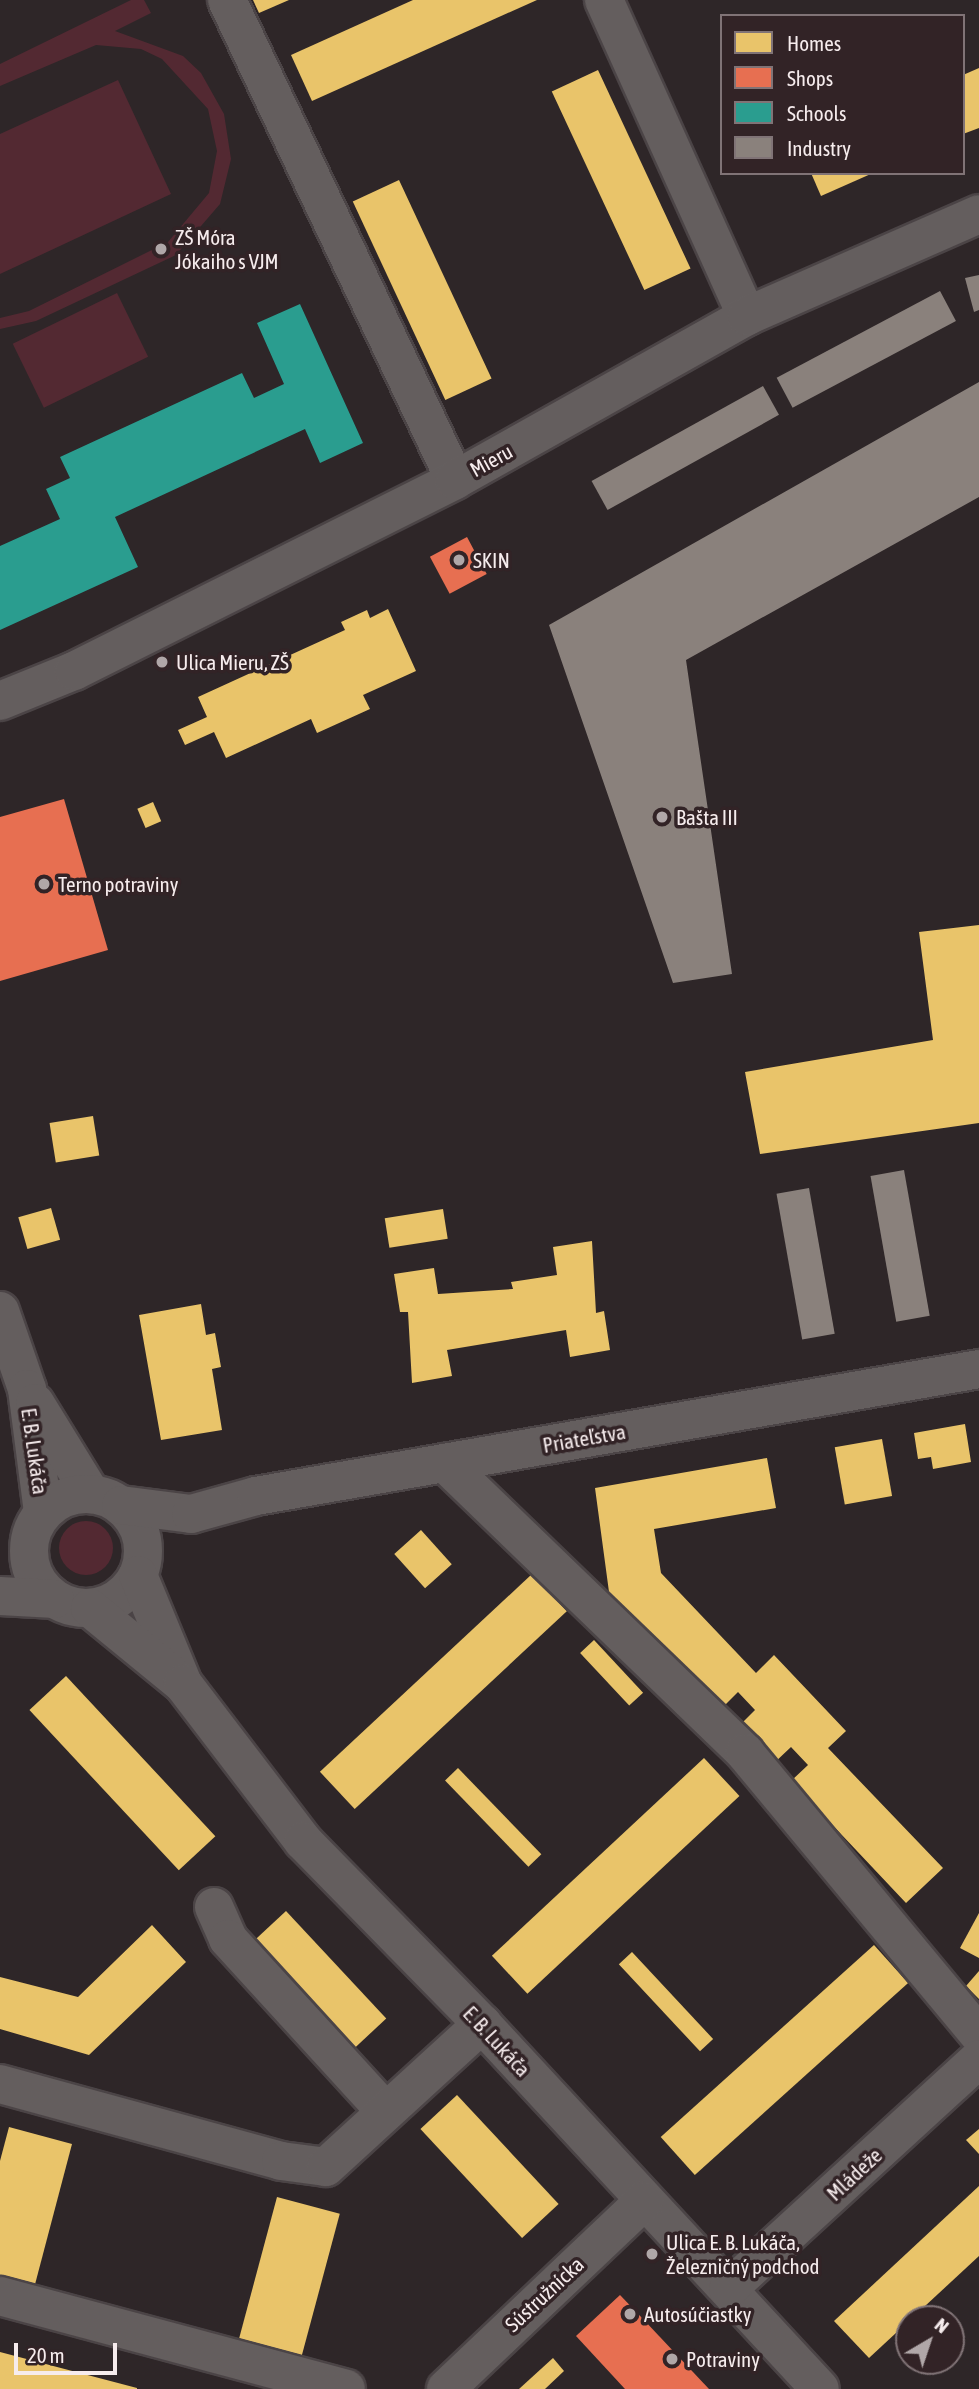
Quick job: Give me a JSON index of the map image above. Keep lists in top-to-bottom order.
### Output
{
  "streets": {
    "street": [
      "Mieru",
      "Priateľstva",
      "E. B. Lukáča",
      "Mládeže",
      "Sústružnícka"
    ]
  },
  "crossings": [
    ["Priateľstva", "E. B. Lukáča"],
    ["E. B. Lukáča", "Mládeže"],
    ["E. B. Lukáča", "Sústružnícka"]
  ],
  "places": [
    "ZŠ Móra Jókaiho s VJM",
    "SKIN",
    "Ulica Mieru, ZŠ",
    "Bašta III",
    "Terno potraviny",
    "Ulica E. B. Lukáča, Železničný podchod",
    "Autosúčiastky",
    "Potraviny"
  ],
  "legend": [
    "Homes",
    "Shops",
    "Schools",
    "Industry"
  ],
  "scale_bar": "20 m",
  "north": "top right"
}
